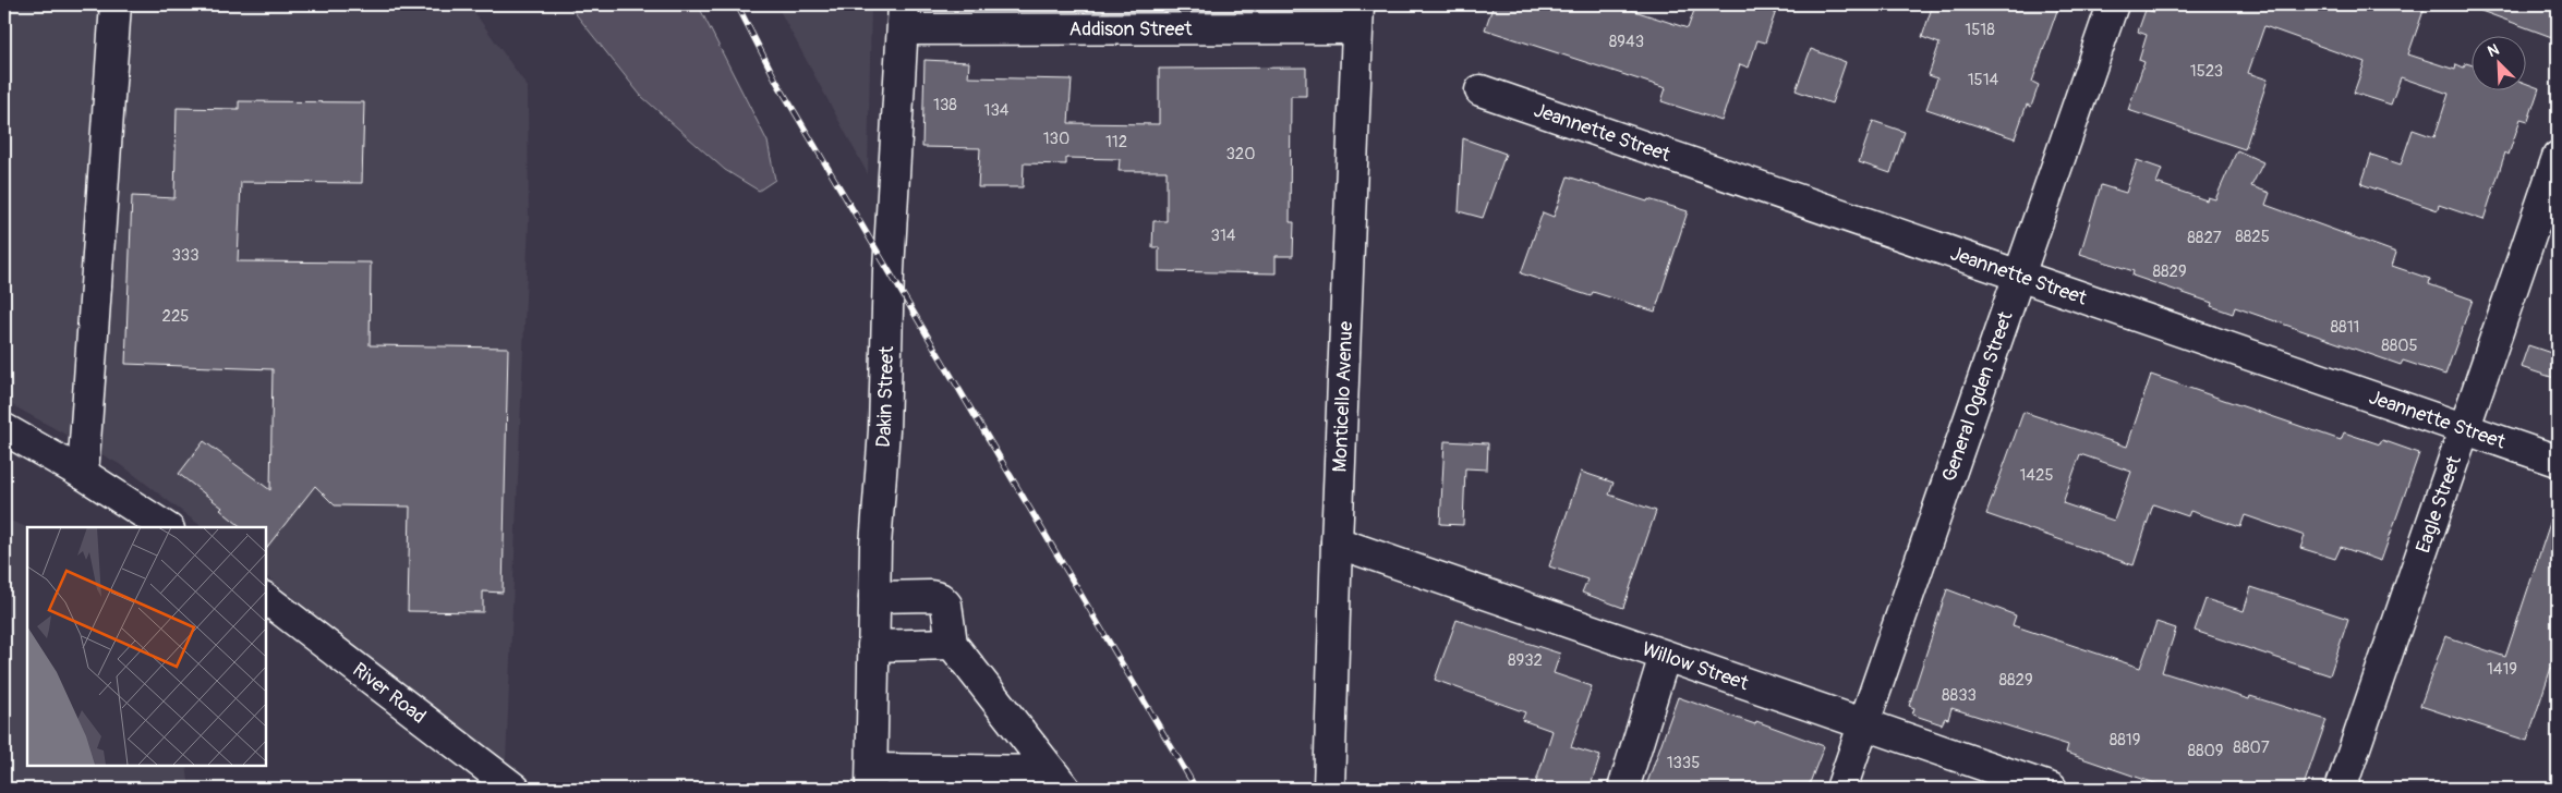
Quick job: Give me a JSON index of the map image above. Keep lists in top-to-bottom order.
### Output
{
  "streets": {
    "street": [
      "Addison Street",
      "Jeannette Street",
      "Dakin Street",
      "Monticello Avenue",
      "General Ogden Street",
      "Eagle Street",
      "Willow Street",
      "River Road"
    ]
  },
  "crossings": [
    ["Addison Street", "Dakin Street"],
    ["Addison Street", "Monticello Avenue"],
    ["Jeannette Street", "General Ogden Street"],
    ["Jeannette Street", "Eagle Street"],
    ["Monticello Avenue", "Willow Street"],
    ["General Ogden Street", "Willow Street"]
  ],
  "house_numbers": [
    "1518",
    "8943",
    "1523",
    "1514",
    "138",
    "134",
    "130",
    "112",
    "320",
    "314",
    "8825",
    "8827",
    "333",
    "8829",
    "225",
    "8811",
    "8805",
    "1425",
    "8932",
    "1419",
    "8829",
    "8833",
    "8819",
    "8807",
    "8809",
    "1335"
  ],
  "north": "top left"
}
